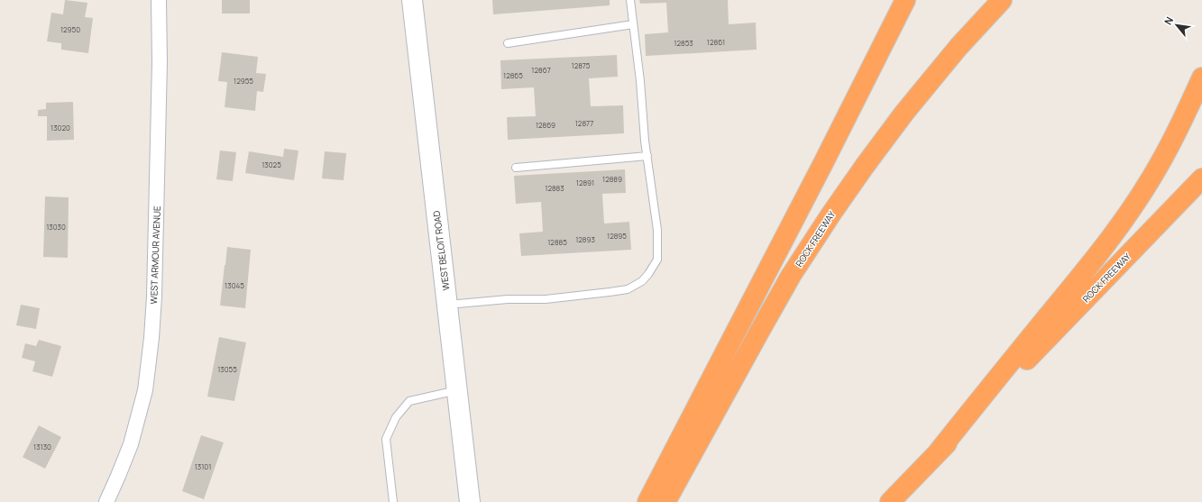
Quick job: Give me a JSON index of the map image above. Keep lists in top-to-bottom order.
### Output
{
  "streets": {
    "highway": ["ROCK FREEWAY"],
    "main road": ["WEST BELOIT ROAD"],
    "street": ["WEST ARMOUR AVENUE"]
  },
  "house_numbers": [
    "12950",
    "12861",
    "12853",
    "12875",
    "12867",
    "12865",
    "12955",
    "12877",
    "12869",
    "13020",
    "13025",
    "12889",
    "12891",
    "12883",
    "13030",
    "12895",
    "12893",
    "12885",
    "13045",
    "13055",
    "13130",
    "13101"
  ],
  "north": "top left"
}
